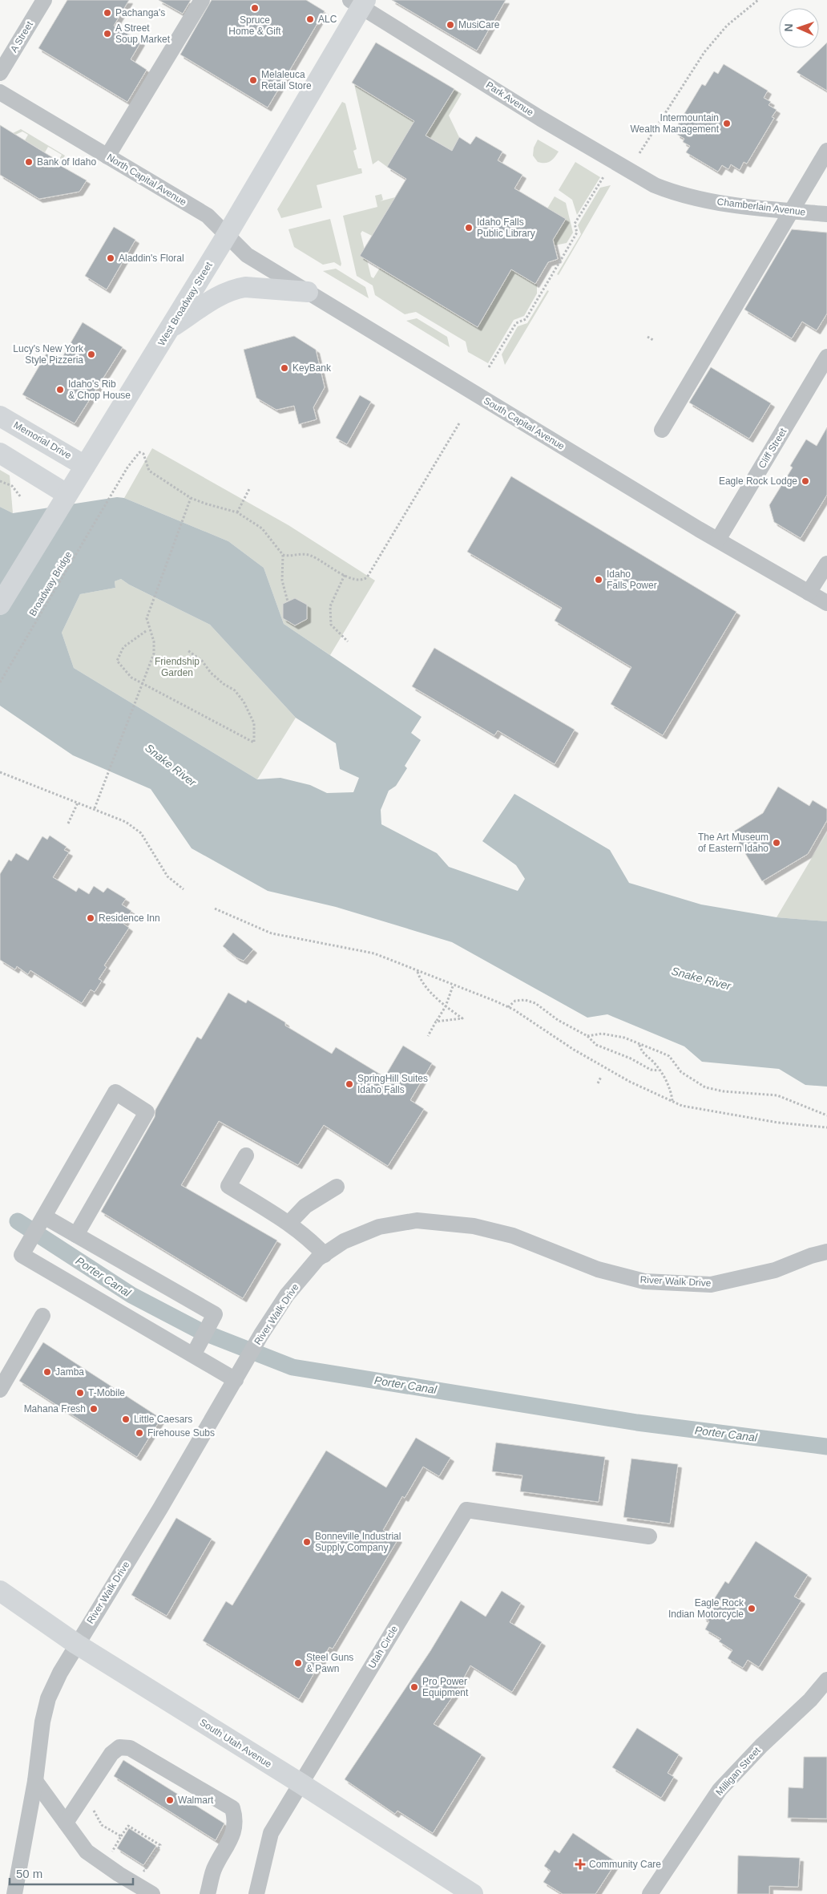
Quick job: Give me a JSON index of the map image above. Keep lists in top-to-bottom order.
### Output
{
  "streets": {
    "main road": ["West Broadway Street", "Memorial Drive", "South Utah Avenue"],
    "street": [
      "A Street",
      "Park Avenue",
      "North Capital Avenue",
      "Chamberlain Avenue",
      "South Capital Avenue",
      "Cliff Street",
      "River Walk Drive",
      "Utah Circle",
      "Milligan Street"
    ],
    "path": ["Broadway Bridge"]
  },
  "crossings": [
    ["Park Avenue", "Chamberlain Avenue"],
    ["Park Avenue", "West Broadway Street"],
    ["North Capital Avenue", "West Broadway Street"],
    ["North Capital Avenue", "South Capital Avenue"],
    ["West Broadway Street", "South Capital Avenue"],
    ["West Broadway Street", "Memorial Drive"],
    ["South Capital Avenue", "Cliff Street"],
    ["River Walk Drive", "South Utah Avenue"],
    ["Utah Circle", "South Utah Avenue"]
  ],
  "water": ["Snake River", "Porter Canal"],
  "parks": ["Friendship Garden"],
  "places": {
    "other": [
      "Spruce Home & Gift",
      "Pachanga's",
      "ALC",
      "MusiCare",
      "A Street Soup Market",
      "Melaleuca Retail Store",
      "Intermountain Wealth Management",
      "Bank of Idaho",
      "Idaho Falls Public Library",
      "Aladdin's Floral",
      "Lucy's New York Style Pizzeria",
      "KeyBank",
      "Idaho's Rib & Chop House",
      "Eagle Rock Lodge",
      "Idaho Falls Power",
      "The Art Museum of Eastern Idaho",
      "Residence Inn",
      "SpringHill Suites Idaho Falls",
      "Jamba",
      "T-Mobile",
      "Mahana Fresh",
      "Little Caesars",
      "Firehouse Subs",
      "Bonneville Industrial Supply Company",
      "Eagle Rock Indian Motorcycle",
      "Steel Guns & Pawn",
      "Pro Power Equipment",
      "Walmart"
    ],
    "health": ["Community Care"]
  },
  "scale_bar": "50 m",
  "north": "left"
}
